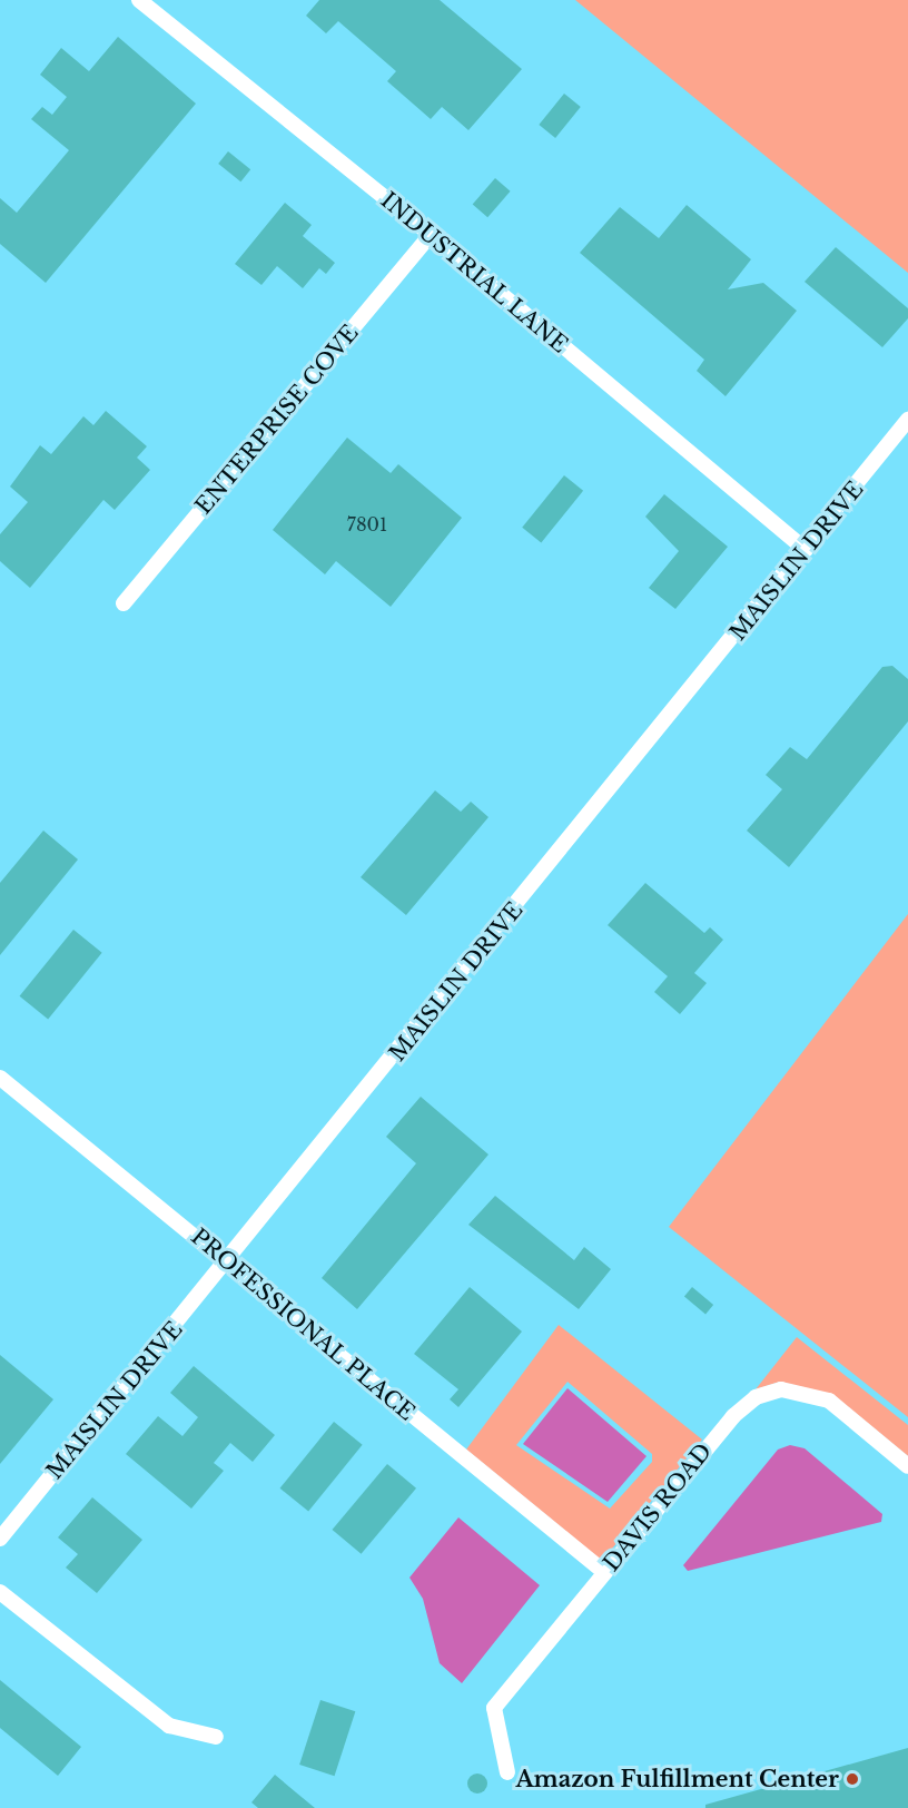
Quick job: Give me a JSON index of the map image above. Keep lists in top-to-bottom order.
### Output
{
  "streets": {
    "street": [
      "INDUSTRIAL LANE",
      "ENTERPRISE COVE",
      "MAISLIN DRIVE",
      "PROFESSIONAL PLACE",
      "DAVIS ROAD"
    ]
  },
  "crossings": [
    ["INDUSTRIAL LANE", "ENTERPRISE COVE"],
    ["INDUSTRIAL LANE", "MAISLIN DRIVE"],
    ["MAISLIN DRIVE", "PROFESSIONAL PLACE"],
    ["PROFESSIONAL PLACE", "DAVIS ROAD"]
  ],
  "places": ["Amazon Fulfillment Center"],
  "house_numbers": ["7801"]
}
